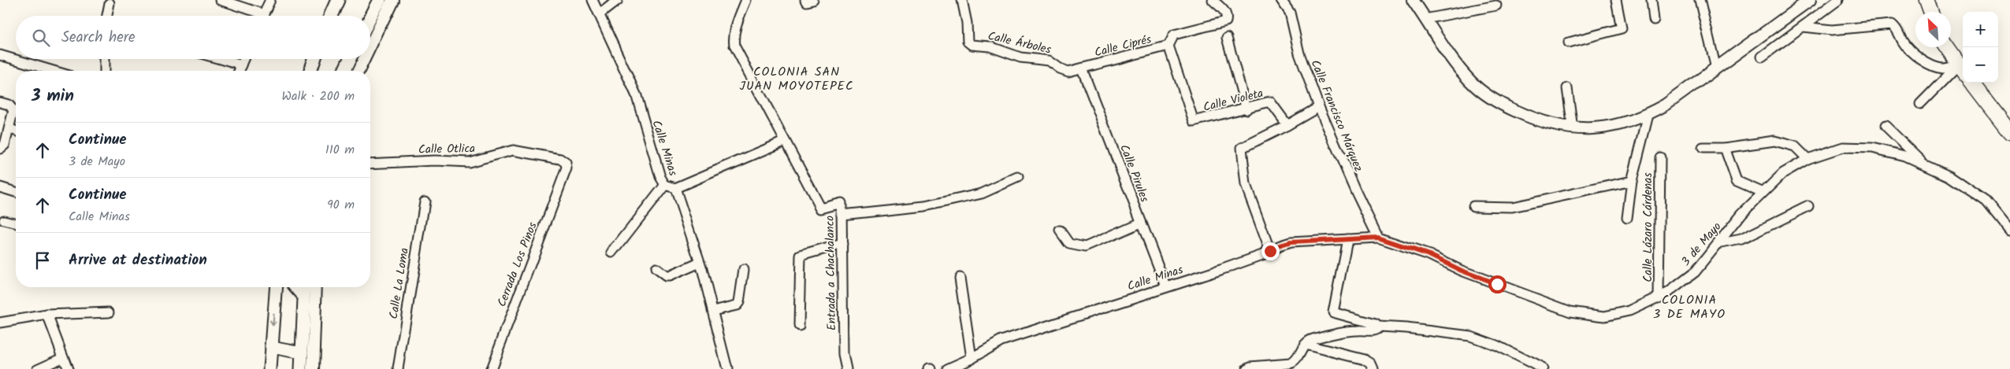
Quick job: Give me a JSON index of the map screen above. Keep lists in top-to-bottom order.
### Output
{
  "streets": {
    "street": [
      "Calle Árboles",
      "Calle Ciprés",
      "Calle Violeta",
      "Calle Francisco Márquez",
      "Calle Minas",
      "Calle Otlica",
      "Calle Pirules",
      "Calle Lázaro Cárdenas",
      "3 de Mayo",
      "Cerrada Los Pinos",
      "Entrada a Chachalanco",
      "Calle La Loma"
    ]
  },
  "crossings": [
    ["Calle Árboles", "Calle Ciprés"],
    ["Calle Árboles", "Calle Pirules"],
    ["Calle Ciprés", "Calle Violeta"],
    ["Calle Ciprés", "Calle Pirules"],
    ["Calle Francisco Márquez", "Calle Minas"],
    ["Calle Francisco Márquez", "3 de Mayo"],
    ["Calle Minas", "Calle Pirules"],
    ["Calle Minas", "3 de Mayo"],
    ["Calle Otlica", "Cerrada Los Pinos"],
    ["Calle Lázaro Cárdenas", "3 de Mayo"]
  ],
  "districts": ["COLONIA SAN JUAN MOYOTEPEC", "COLONIA 3 DE MAYO"],
  "north": "top left",
  "page": {
    "map_buttons": ["+", "−"],
    "search": "Search here",
    "heading": ["3 min", "Walk · 200 m"],
    "list": [
      ["Continue", "3 de Mayo", "110 m"],
      ["Continue", "Calle Minas", "90 m"],
      "Arrive at destination"
    ]
  }
}
